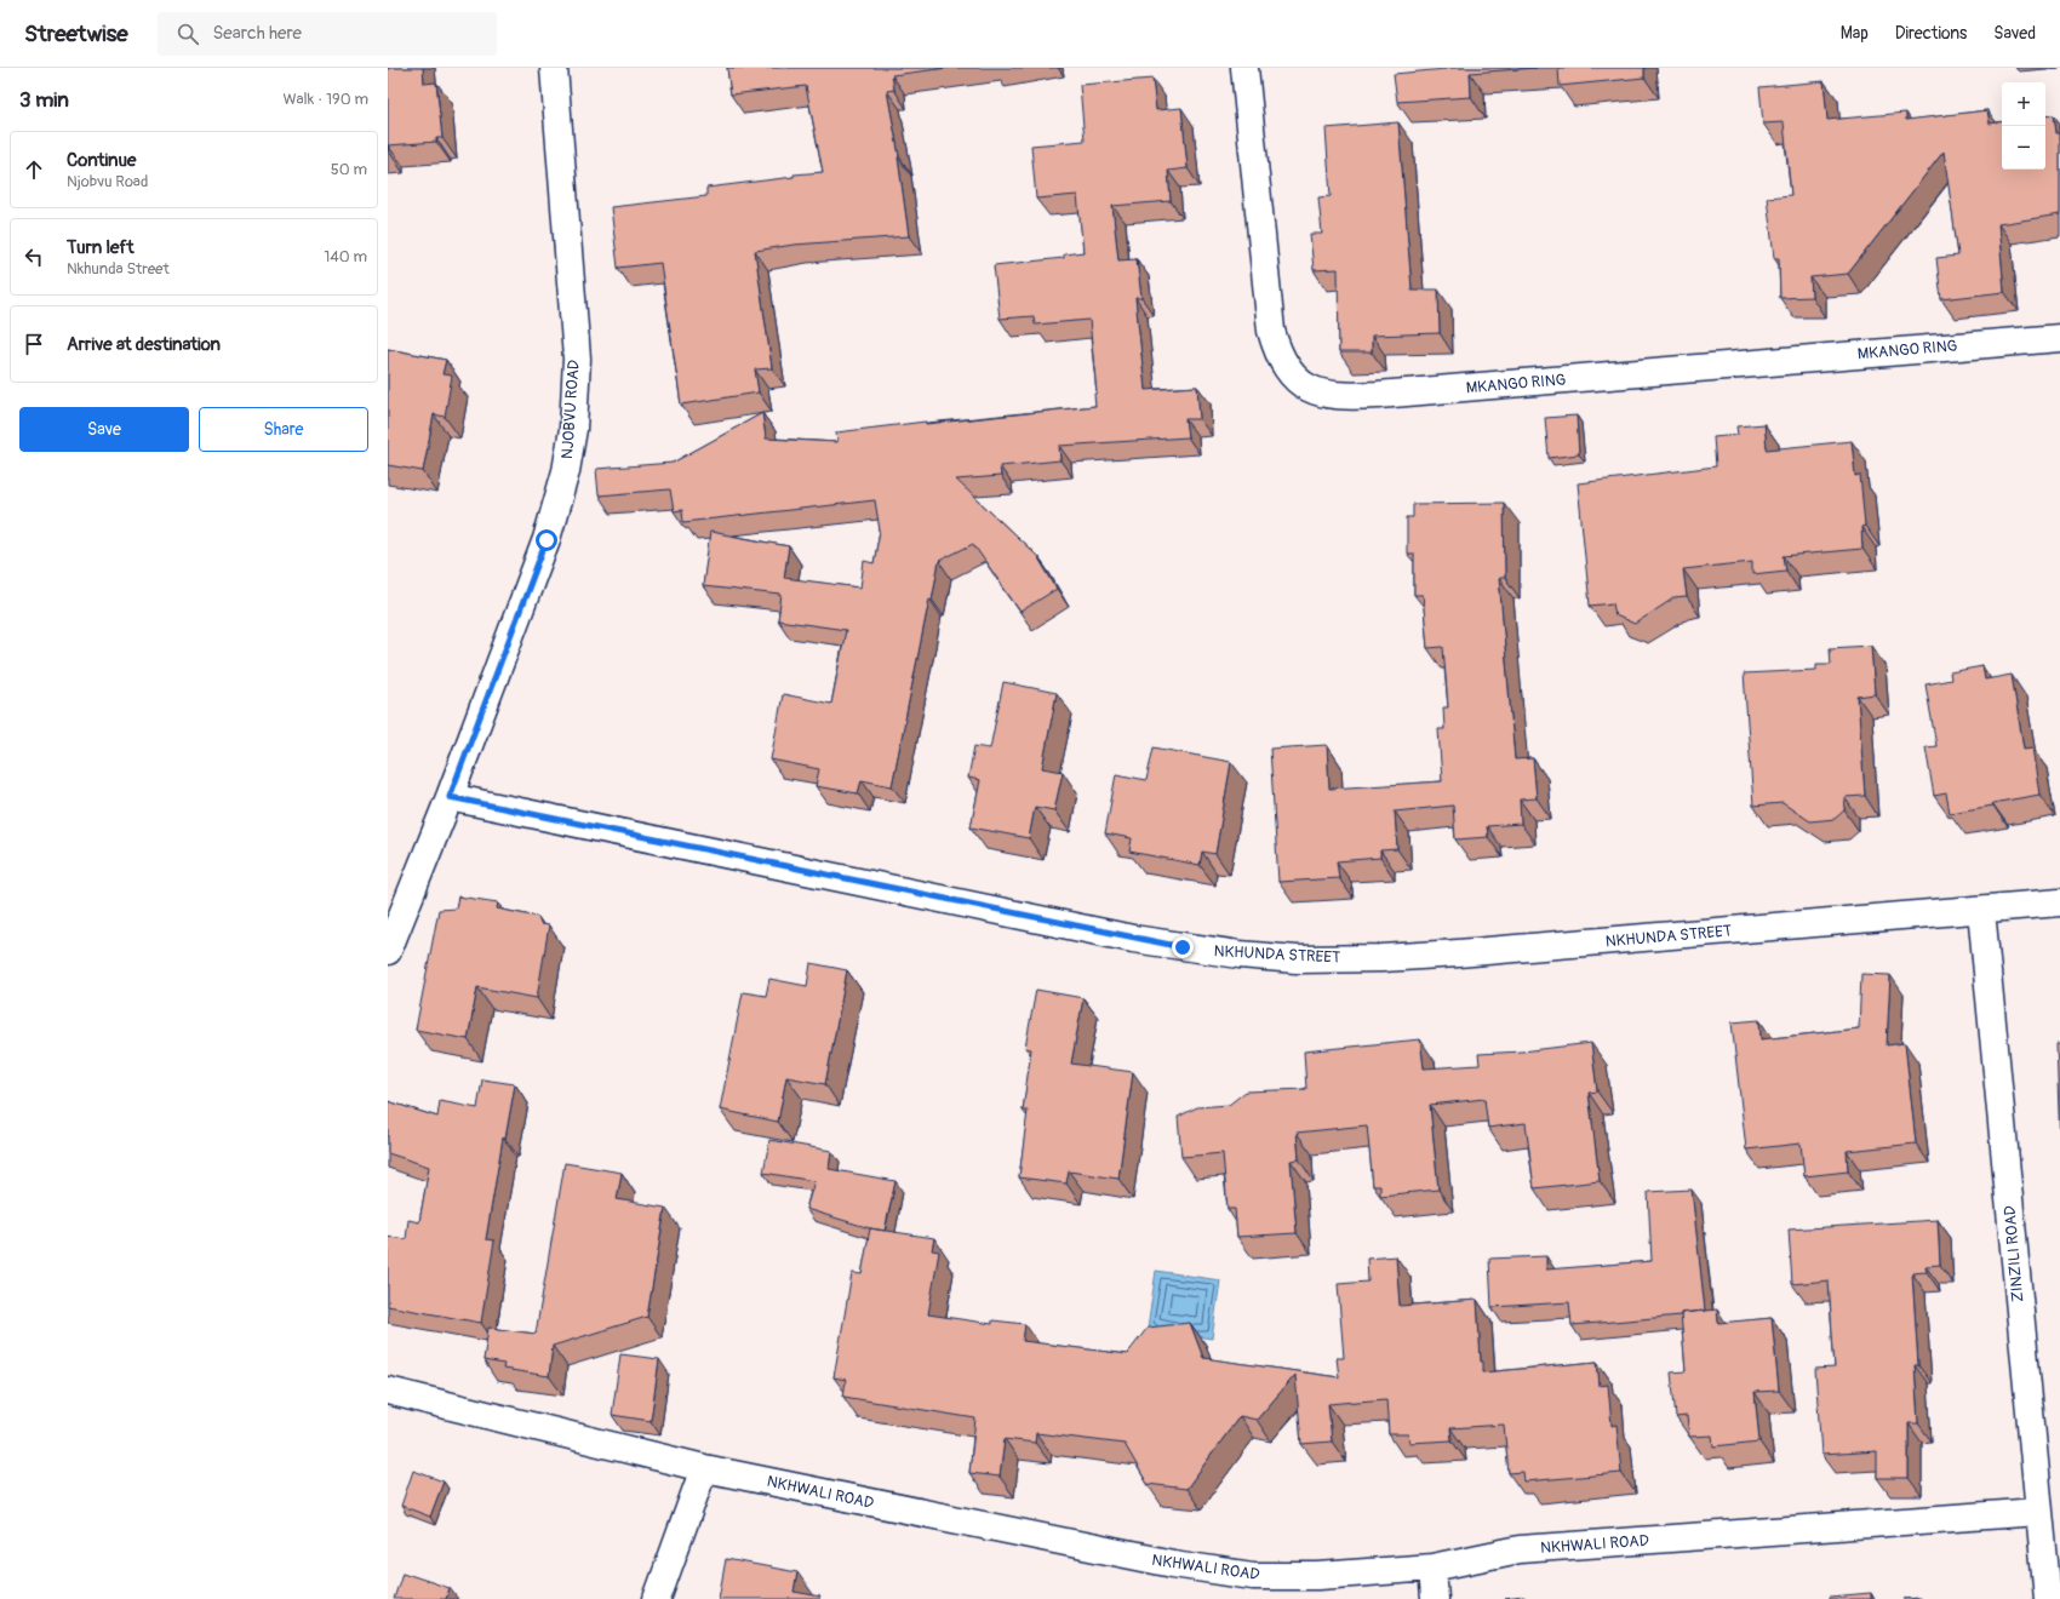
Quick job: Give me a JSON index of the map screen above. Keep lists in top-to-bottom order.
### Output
{
  "streets": {
    "street": [
      "MKANGO RING",
      "NJOBVU ROAD",
      "NKHUNDA STREET",
      "ZINZILI ROAD",
      "NKHWALI ROAD"
    ]
  },
  "crossings": [
    ["NJOBVU ROAD", "NKHUNDA STREET"],
    ["NKHUNDA STREET", "ZINZILI ROAD"],
    ["ZINZILI ROAD", "NKHWALI ROAD"]
  ],
  "page": {
    "header": "Streetwise",
    "search": "Search here",
    "nav": ["Map", "Directions", "Saved"],
    "heading": ["3 min", "Walk · 190 m"],
    "map_buttons": ["+", "−"],
    "list": [
      ["Continue", "Njobvu Road", "50 m"],
      ["Turn left", "Nkhunda Street", "140 m"],
      "Arrive at destination"
    ],
    "buttons": ["Save", "Share"]
  }
}
